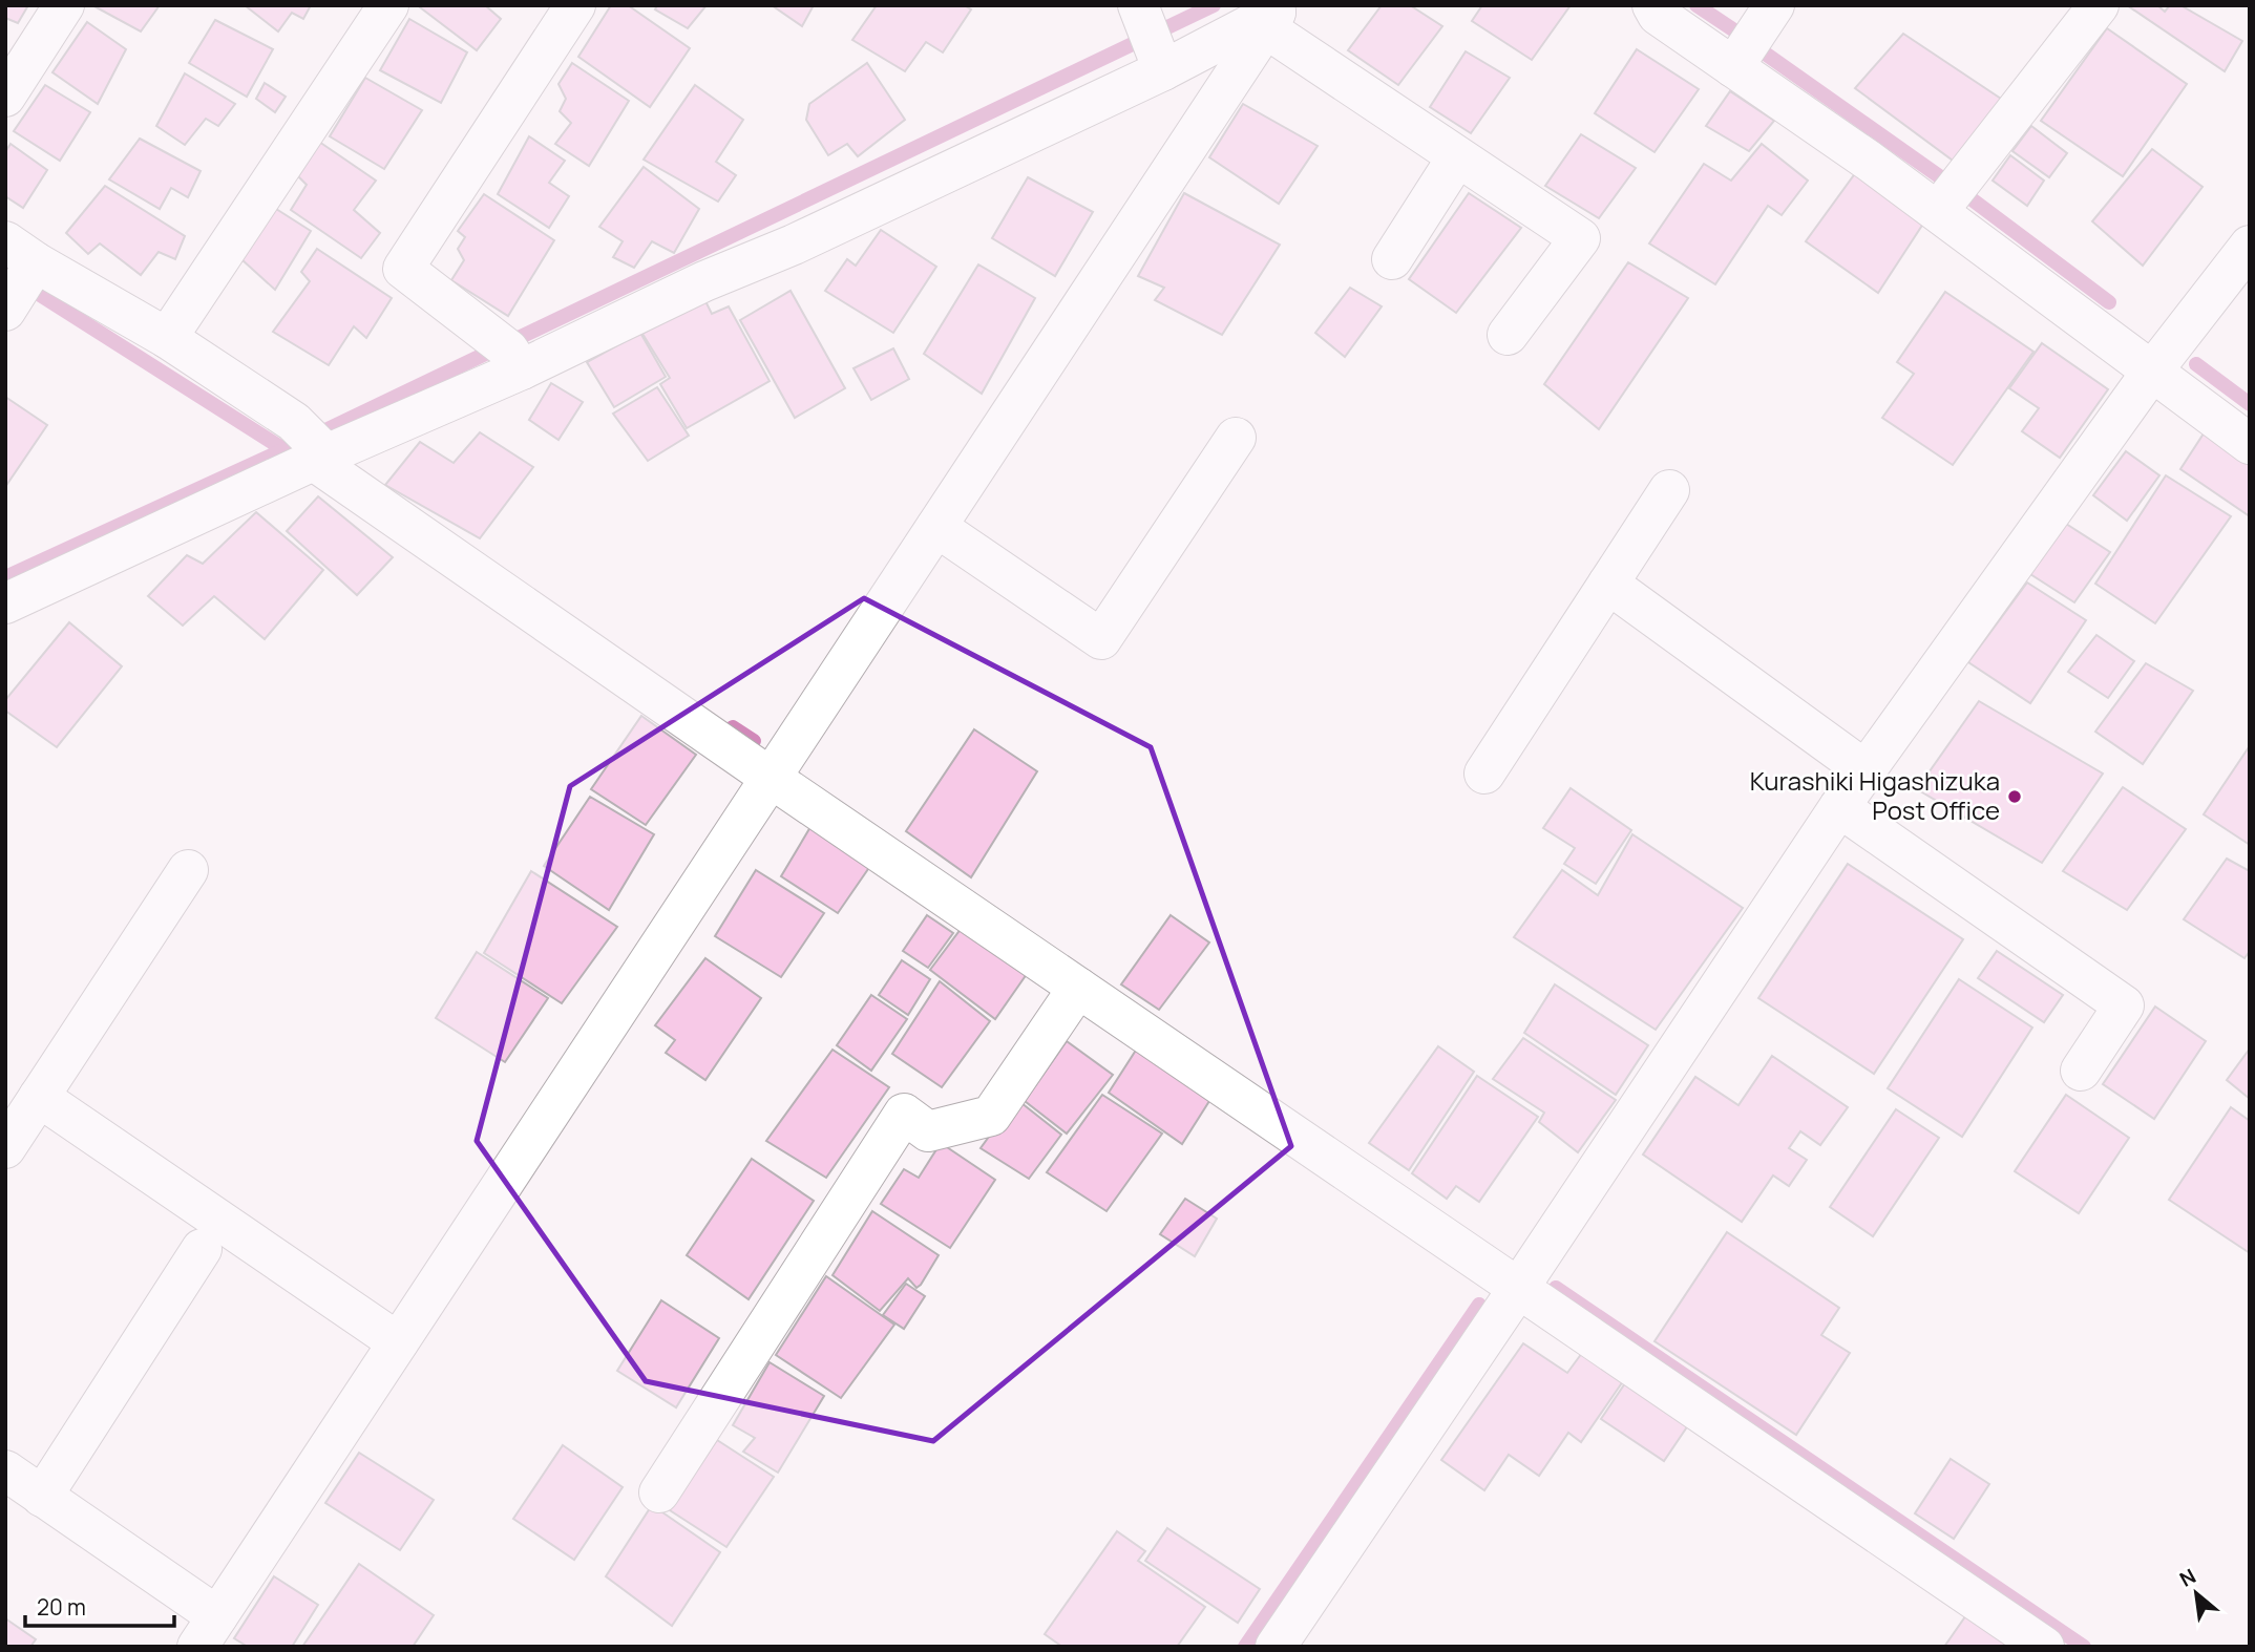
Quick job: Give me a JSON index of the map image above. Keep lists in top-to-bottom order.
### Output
{
  "places": ["Kurashiki Higashizuka Post Office"],
  "scale_bar": "20 m",
  "north": "top left"
}
